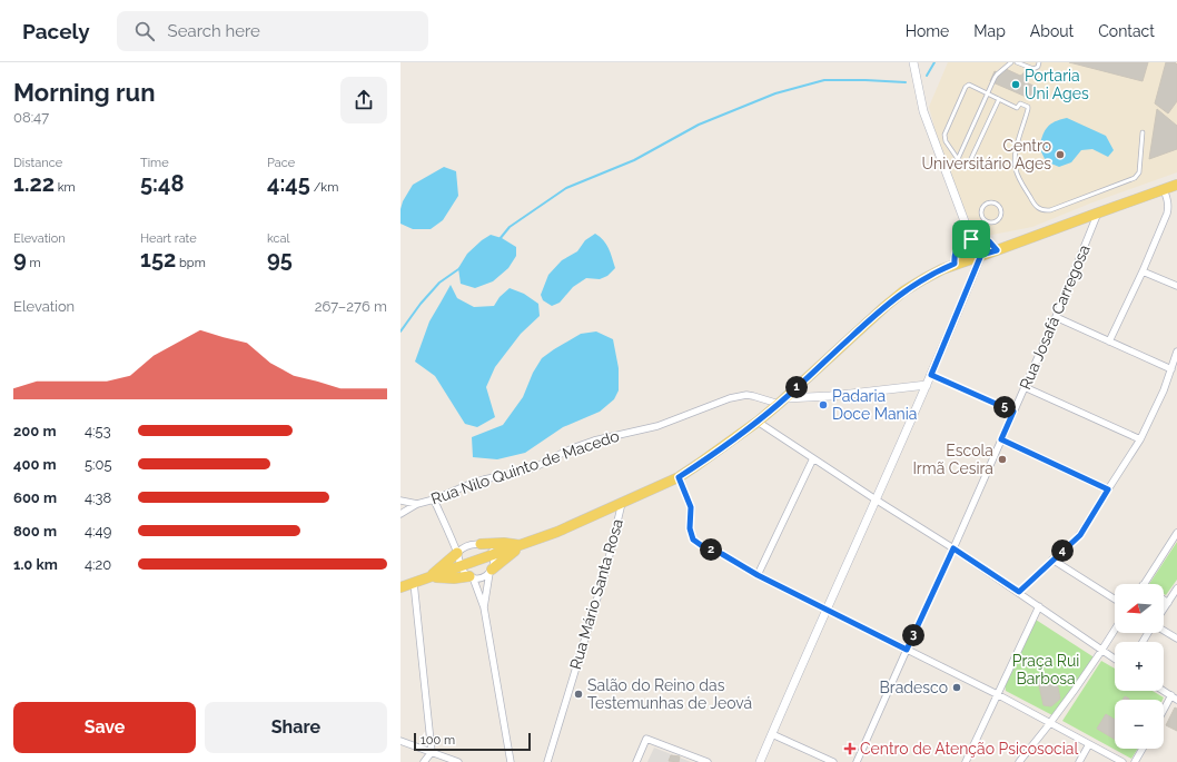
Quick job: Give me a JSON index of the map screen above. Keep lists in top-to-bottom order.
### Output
{
  "streets": {
    "street": ["Rua Josafá Carregosa", "Rua Nilo Quinto de Macedo", "Rua Mário Santa Rosa"]
  },
  "parks": ["Praça Rui Barbosa"],
  "places": {
    "other": [
      "Portaria Uni Ages",
      "Centro Universitário Ages",
      "Padaria Doce Mania",
      "Escola Irmã Cesira",
      "Bradesco",
      "Salão do Reino das Testemunhas de Jeová"
    ],
    "health": ["Centro de Atenção Psicosocial"]
  },
  "scale_bar": "100 m",
  "north": "left",
  "page": {
    "header": "Pacely",
    "search": "Search here",
    "nav": [
      "Home",
      "Map",
      "About",
      "Contact"
    ],
    "heading": ["Morning run", "08:47"],
    "stats": [
      ["Distance", "1.22 km"],
      ["Time", "5:48"],
      ["Pace", "4:45 /km"],
      ["Elevation", "9 m"],
      ["Heart rate", "152 bpm"],
      ["kcal", "95"]
    ],
    "chart": ["Elevation", "267–276 m"],
    "pins": [
      "1",
      "5",
      "2",
      "4",
      "3"
    ],
    "list": [
      {
        "name": "200 m",
        "note": "4:53"
      },
      {
        "name": "400 m",
        "note": "5:05"
      },
      {
        "name": "600 m",
        "note": "4:38"
      },
      {
        "name": "800 m",
        "note": "4:49"
      },
      {
        "name": "1.0 km",
        "note": "4:20"
      }
    ],
    "map_buttons": ["+", "−"],
    "buttons": ["Save", "Share"],
    "scale": "100 m"
  }
}
